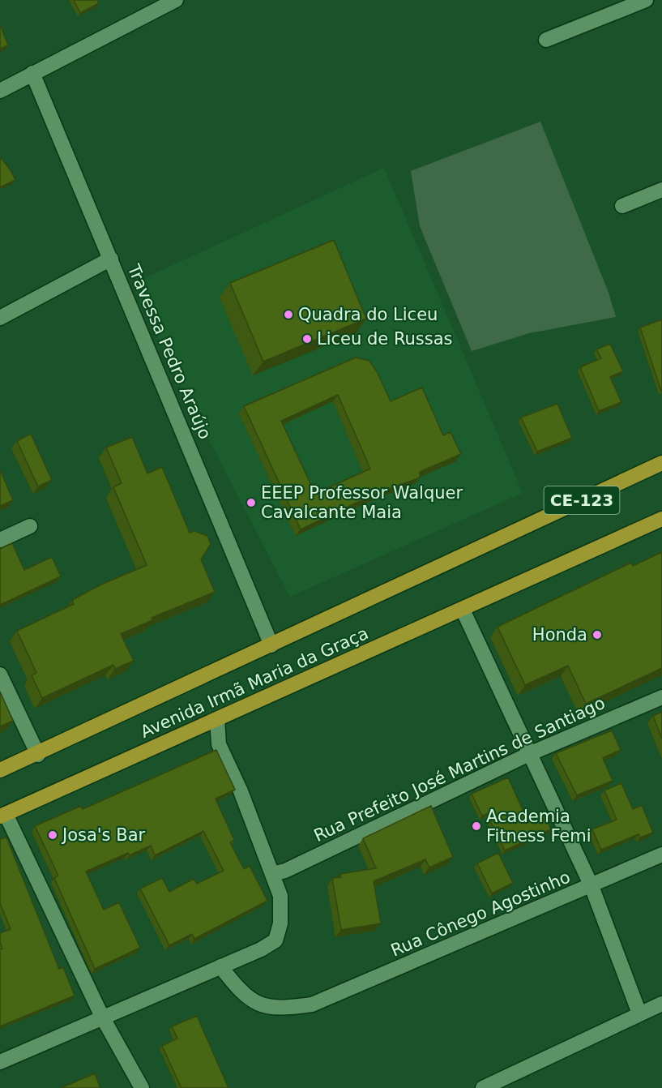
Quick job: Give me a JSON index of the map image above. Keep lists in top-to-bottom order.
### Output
{
  "streets": {
    "main road": ["CE-123", "Avenida Irmã Maria da Graça"],
    "street": ["Travessa Pedro Araújo", "Rua Prefeito José Martins de Santiago", "Rua Cônego Agostinho"]
  },
  "crossings": [
    ["Travessa Pedro Araújo", "Avenida Irmã Maria da Graça"]
  ],
  "places": [
    "Quadra do Liceu",
    "Liceu de Russas",
    "EEEP Professor Walquer Cavalcante Maia",
    "Honda",
    "Academia Fitness Femi",
    "Josa's Bar"
  ]
}
